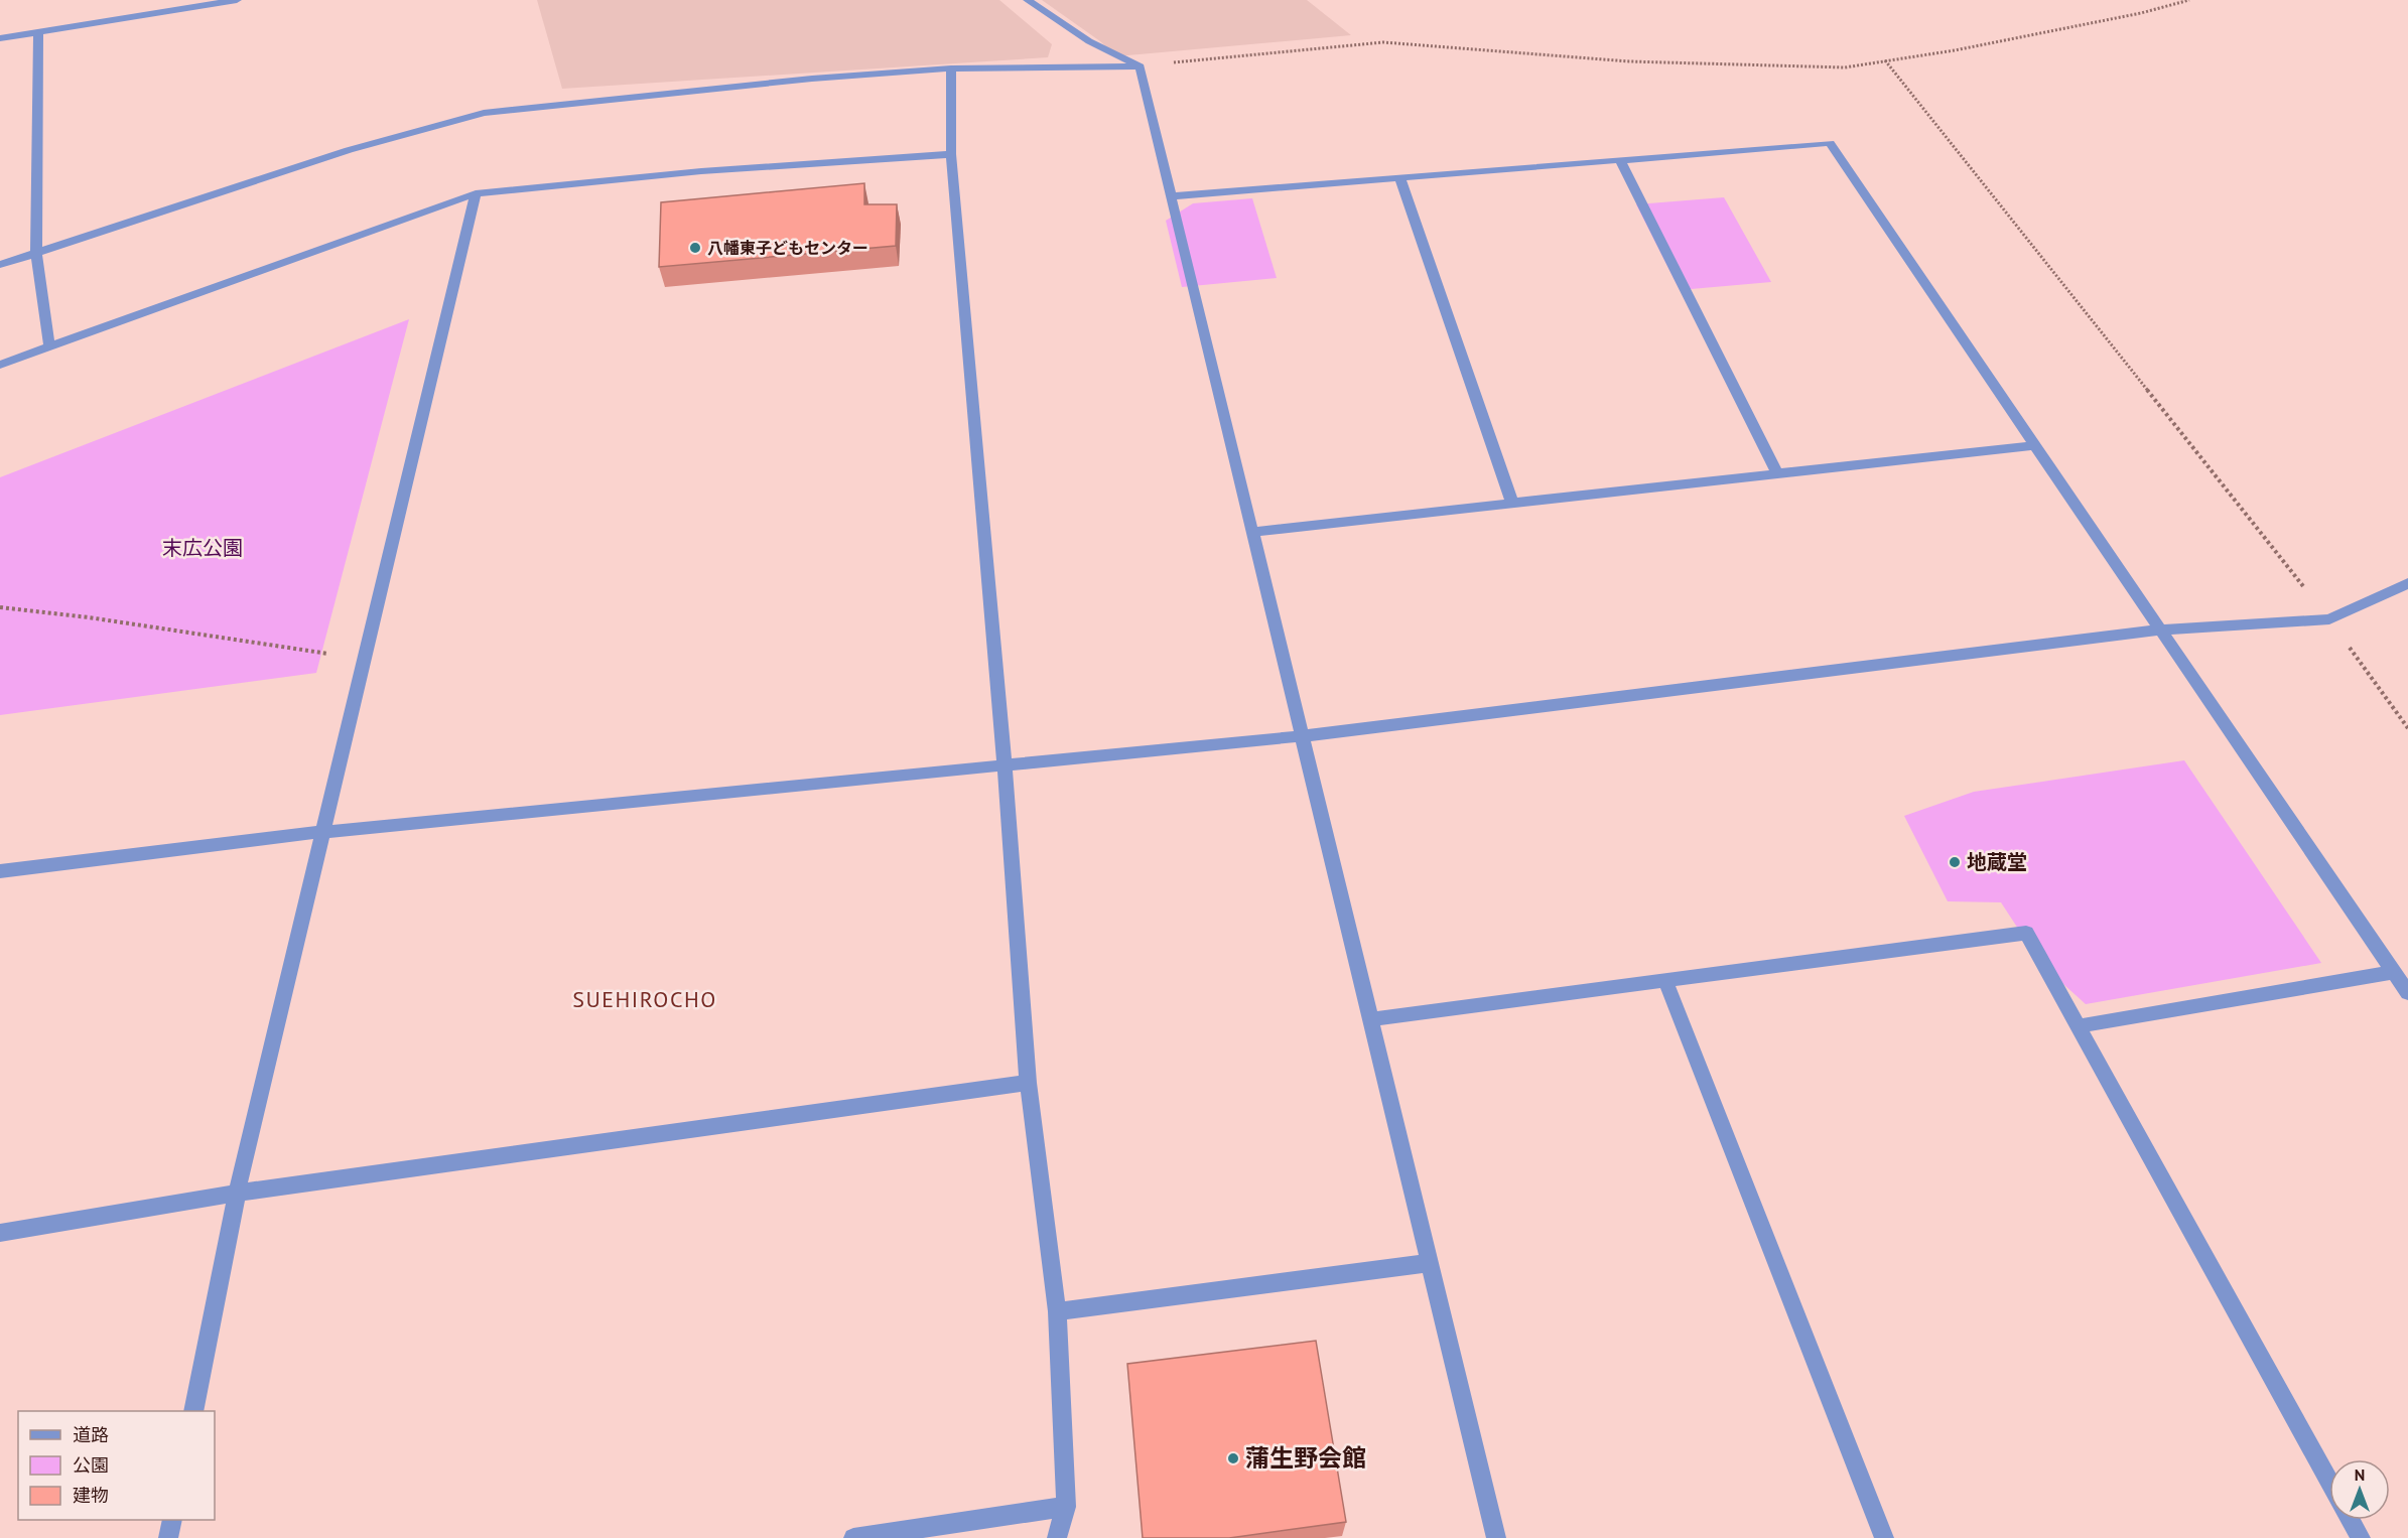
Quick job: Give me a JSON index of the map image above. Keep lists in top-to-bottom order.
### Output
{
  "districts": ["SUEHIROCHO"],
  "parks": ["末広公園"],
  "places": ["八幡東子どもセンター", "地蔵堂", "蒲生野会館"],
  "legend": ["道路", "公園", "建物"],
  "north": "top"
}
